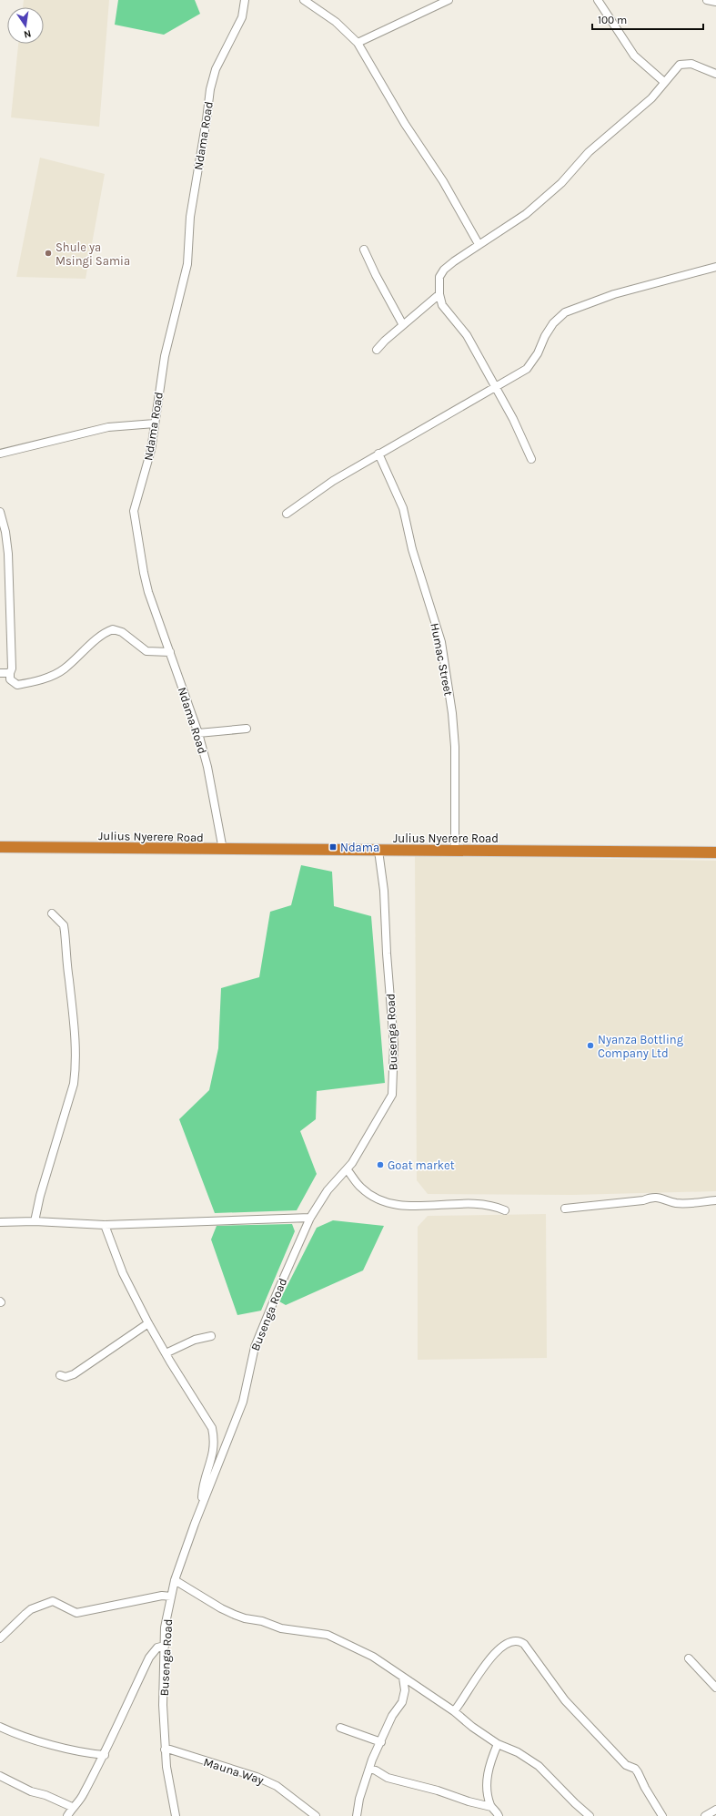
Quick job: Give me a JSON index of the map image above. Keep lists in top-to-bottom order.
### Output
{
  "streets": {
    "highway": ["Julius Nyerere Road"],
    "street": [
      "Ndama Road",
      "Humac Street",
      "Busenga Road",
      "Mauna Way"
    ]
  },
  "crossings": [
    ["Ndama Road", "Julius Nyerere Road"],
    ["Humac Street", "Julius Nyerere Road"],
    ["Julius Nyerere Road", "Busenga Road"],
    ["Busenga Road", "Mauna Way"]
  ],
  "places": {
    "other": ["Shule ya Msingi Samia", "Nyanza Bottling Company Ltd", "Goat market"],
    "transit": ["Ndama"]
  },
  "scale_bar": "100 m",
  "north": "bottom"
}
